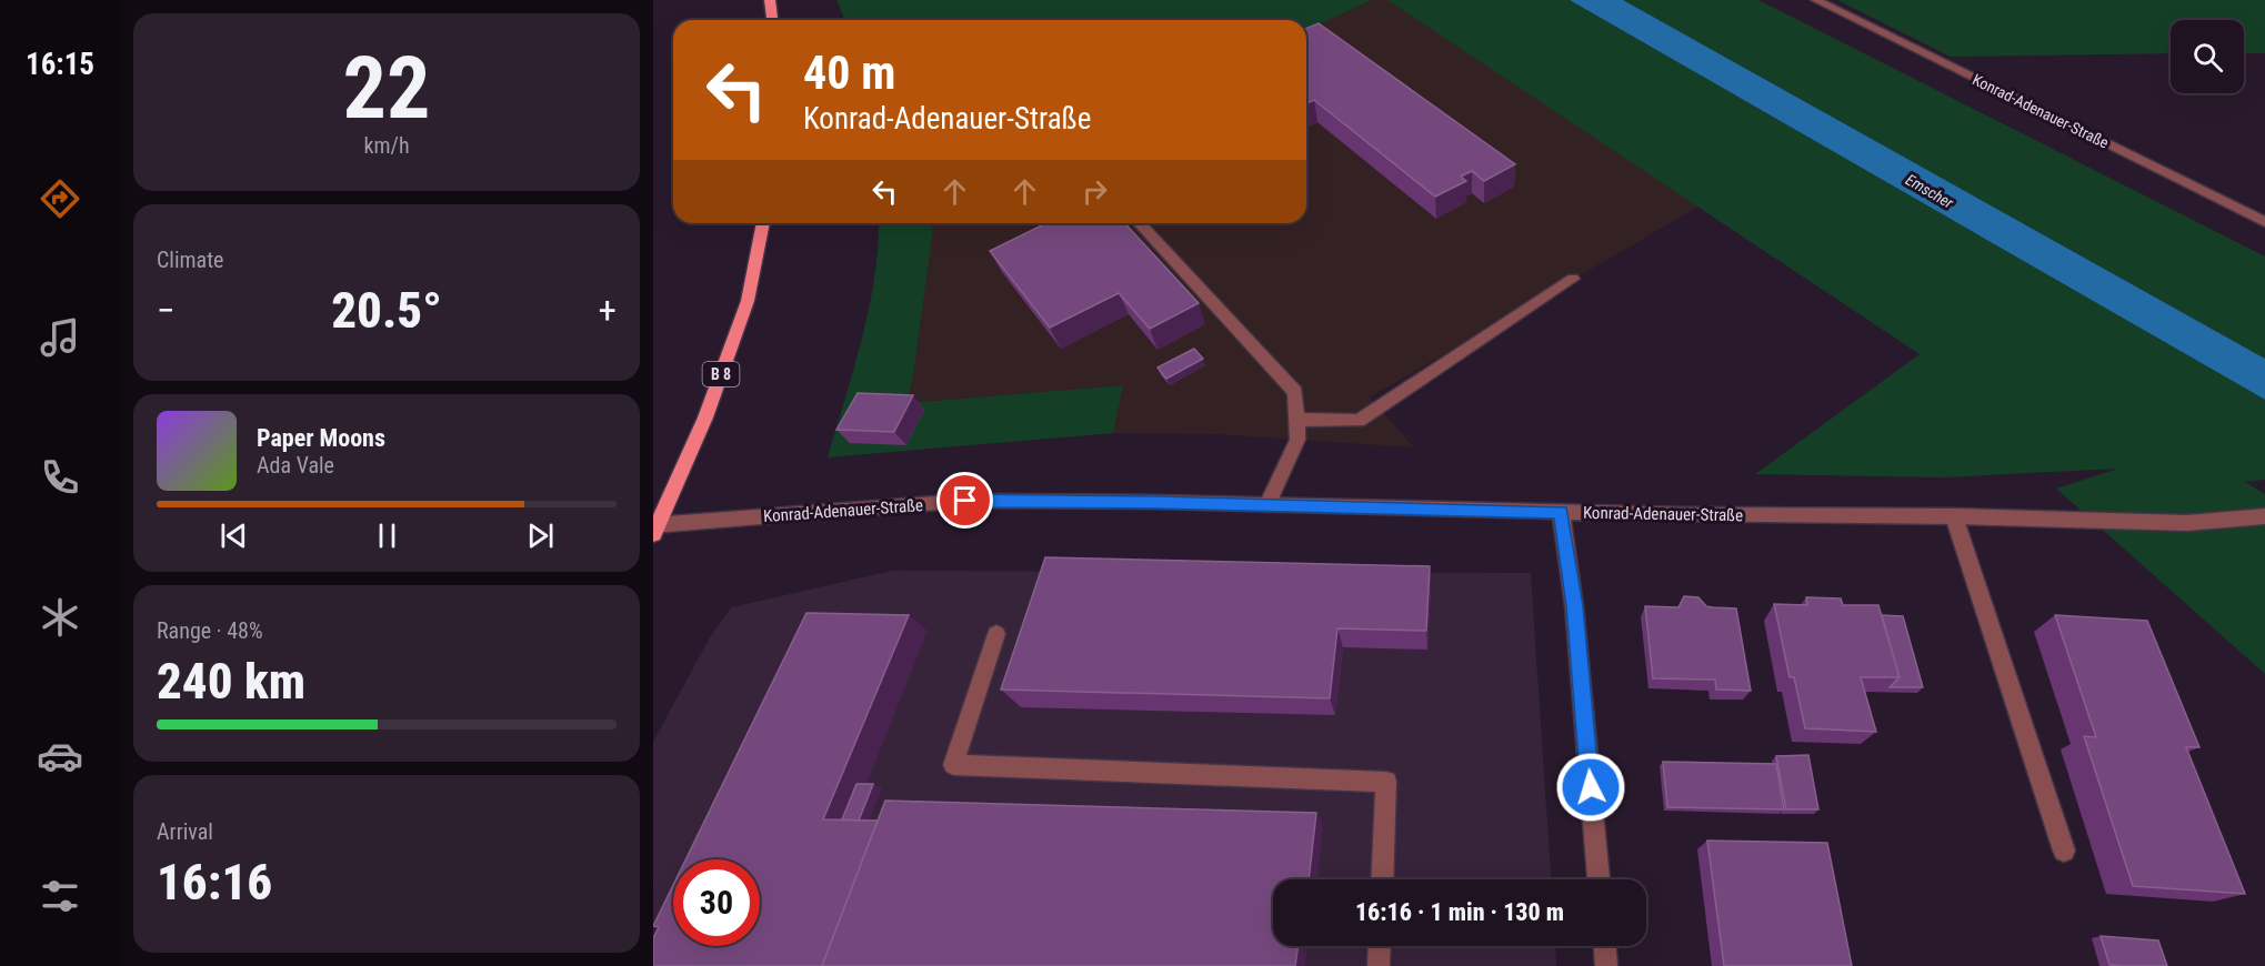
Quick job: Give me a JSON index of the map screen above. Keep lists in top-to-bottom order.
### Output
{
  "streets": {
    "main road": ["B 8"],
    "street": ["Konrad-Adenauer-Straße"]
  },
  "crossings": [
    ["Konrad-Adenauer-Straße", "B 8"]
  ],
  "water": ["Emscher"],
  "page": {
    "tabs": "16:15",
    "tile": [
      ["22", "km/h"],
      "Climate",
      ["Range · 48%", "240 km"],
      ["Arrival", "16:16"]
    ],
    "turn": ["40 m", "Konrad-Adenauer-Straße"],
    "heat": ["−", "20.5°", "+"],
    "song": ["Paper Moons", "Ada Vale"],
    "limit": "30",
    "trip": "16:16 · 1 min · 130 m"
  }
}
